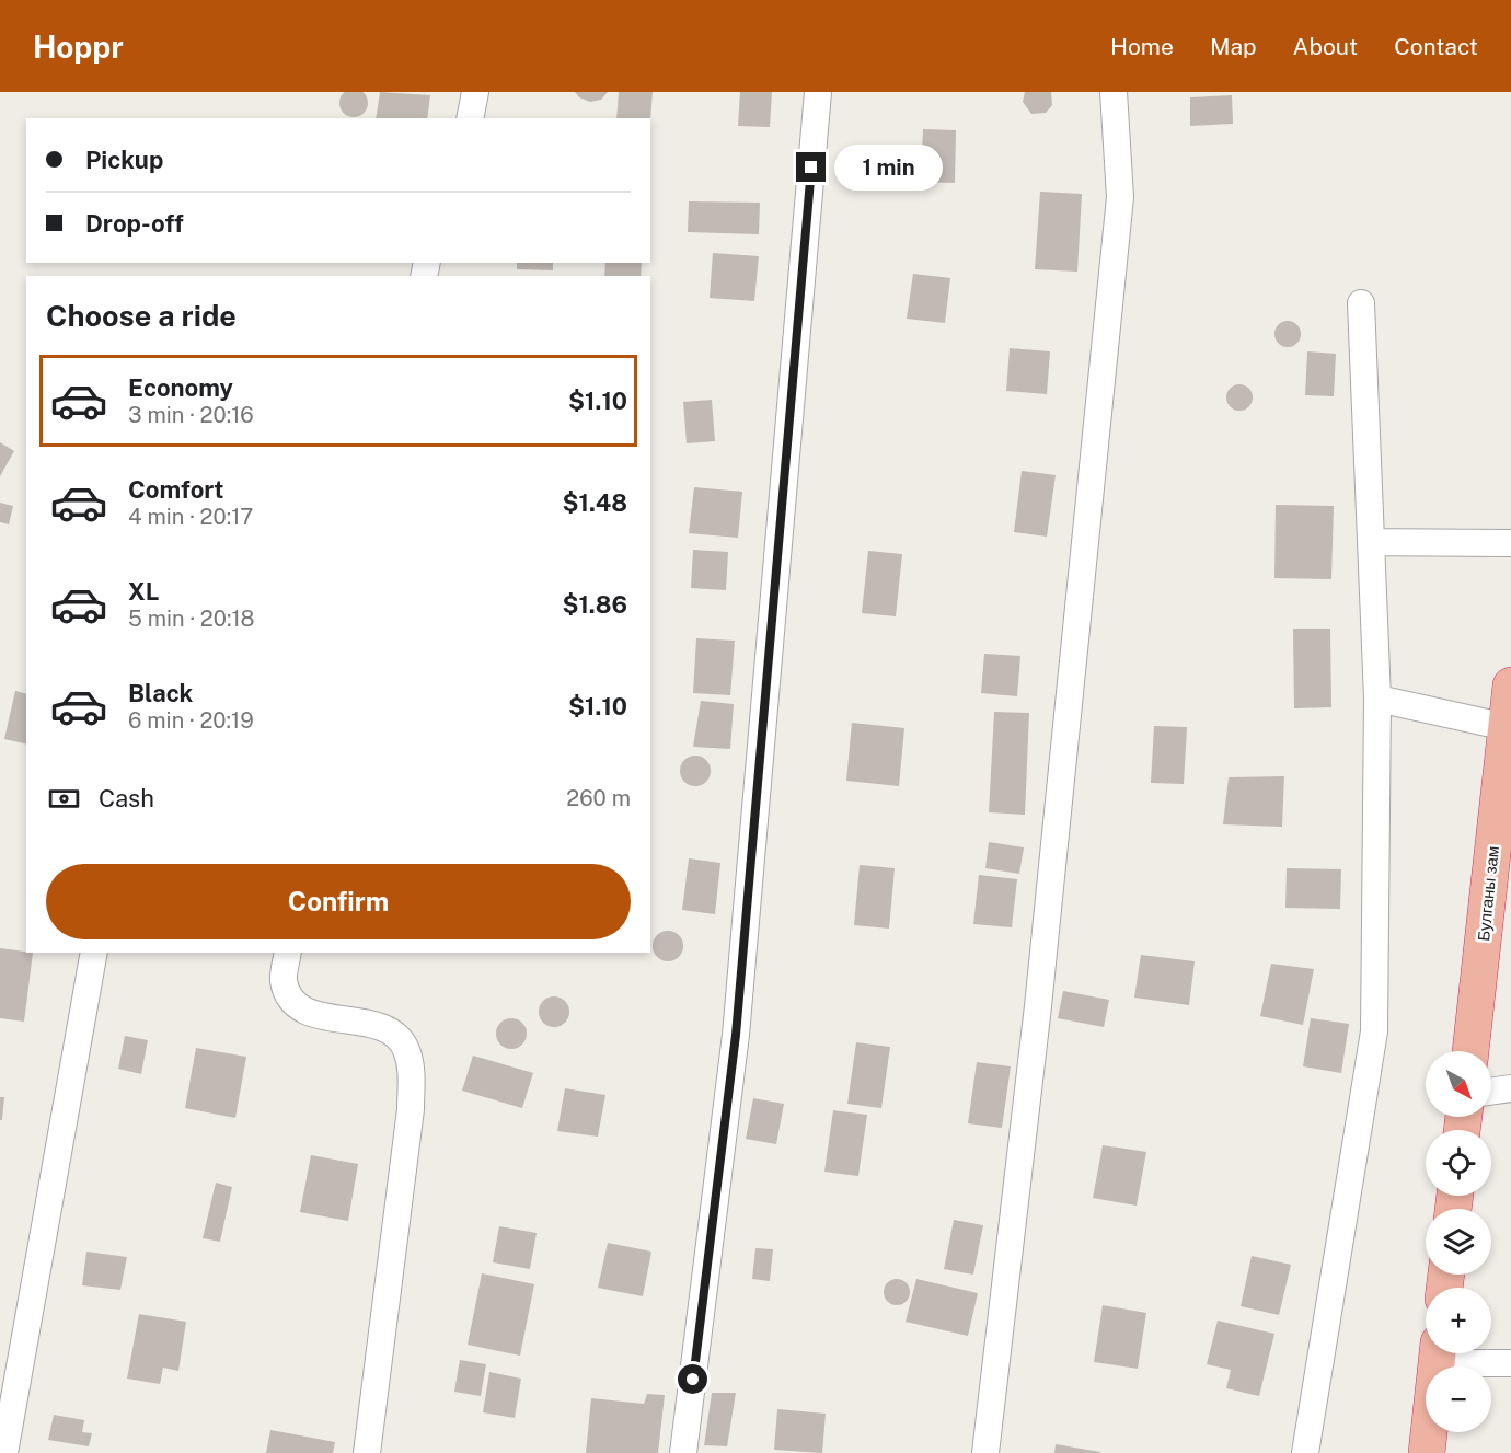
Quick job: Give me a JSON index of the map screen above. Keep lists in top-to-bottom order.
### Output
{
  "streets": {
    "highway": ["Булганы зам"]
  },
  "north": "bottom right",
  "page": {
    "header": "Hoppr",
    "nav": [
      "Home",
      "Map",
      "About",
      "Contact"
    ],
    "banner": ["Pickup", "Drop-off"],
    "bubble": "1 min",
    "heading": "Choose a ride",
    "list": [
      {
        "name": "Economy",
        "note": "3 min · 20:16",
        "value": "$1.10"
      },
      {
        "name": "Comfort",
        "note": "4 min · 20:17",
        "value": "$1.48"
      },
      {
        "name": "XL",
        "note": "5 min · 20:18",
        "value": "$1.86"
      },
      {
        "name": "Black",
        "note": "6 min · 20:19",
        "value": "$1.10"
      }
    ],
    "pay": ["Cash", "260 m"],
    "buttons": "Confirm",
    "map_buttons": ["+", "−"]
  }
}
